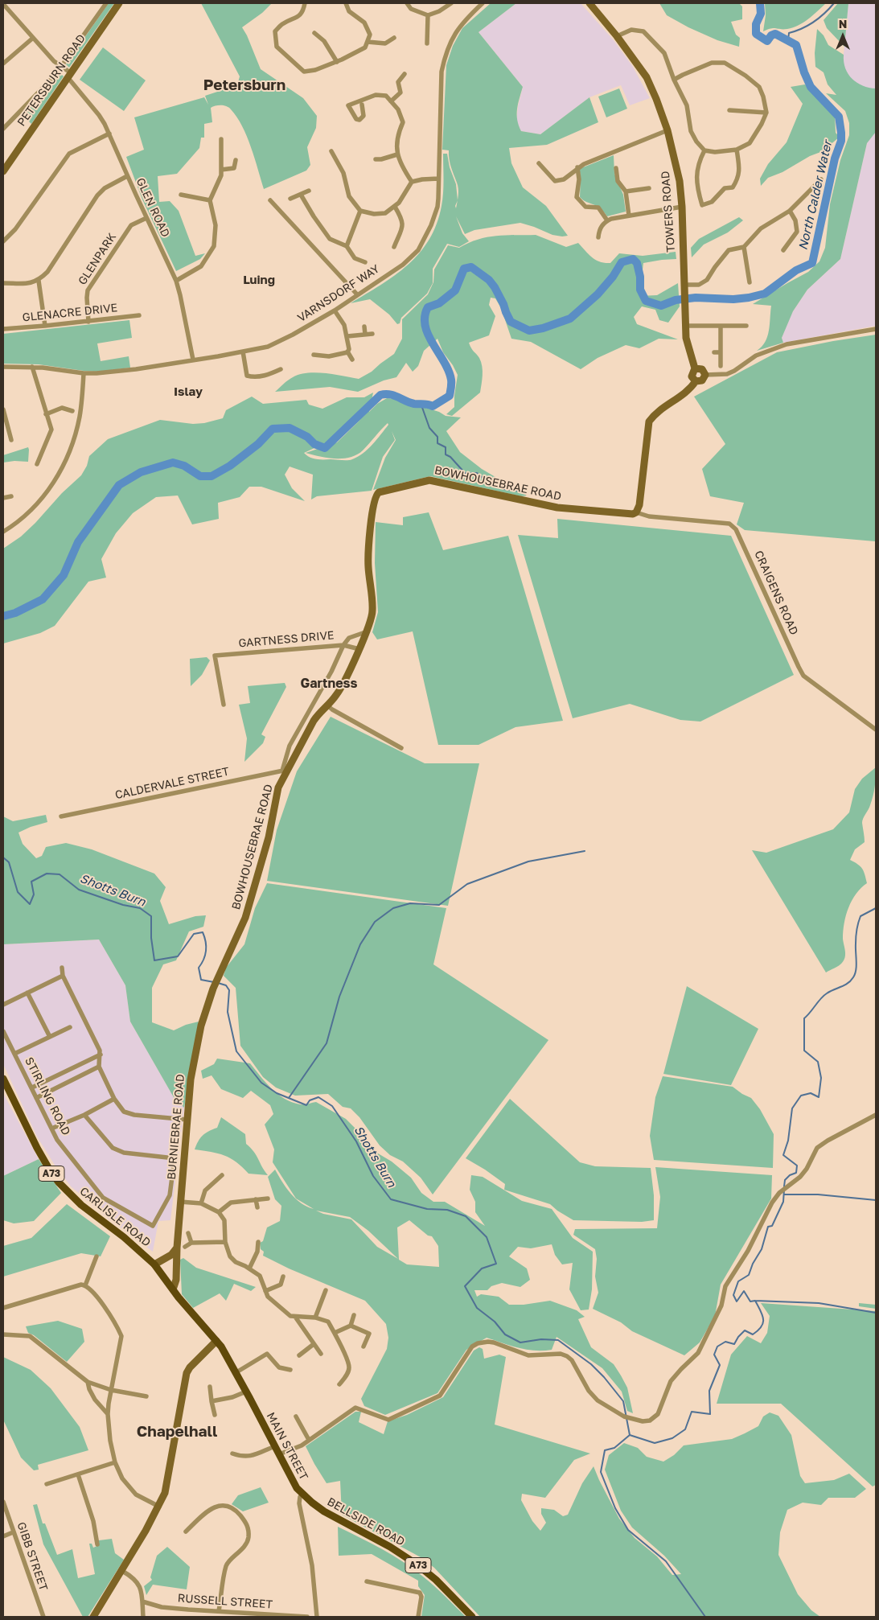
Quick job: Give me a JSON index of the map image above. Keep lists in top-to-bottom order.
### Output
{
  "streets": {
    "main road": [
      "A73",
      "CARLISLE ROAD",
      "MAIN STREET",
      "BELLSIDE ROAD"
    ],
    "street": [
      "PETERSBURN ROAD",
      "GLEN ROAD",
      "TOWERS ROAD",
      "GLENPARK",
      "VARNSDORF WAY",
      "GLENACRE DRIVE",
      "BOWHOUSEBRAE ROAD",
      "CRAIGENS ROAD",
      "GARTNESS DRIVE",
      "CALDERVALE STREET",
      "STIRLING ROAD",
      "BURNIEBRAE ROAD",
      "GIBB STREET",
      "RUSSELL STREET"
    ]
  },
  "crossings": [
    ["PETERSBURN ROAD", "GLEN ROAD"],
    ["GLEN ROAD", "GLENPARK"],
    ["GLEN ROAD", "VARNSDORF WAY"],
    ["GLENPARK", "GLENACRE DRIVE"],
    ["BOWHOUSEBRAE ROAD", "CRAIGENS ROAD"],
    ["BOWHOUSEBRAE ROAD", "GARTNESS DRIVE"],
    ["BOWHOUSEBRAE ROAD", "CALDERVALE STREET"],
    ["BOWHOUSEBRAE ROAD", "BURNIEBRAE ROAD"],
    ["BURNIEBRAE ROAD", "CARLISLE ROAD"],
    ["CARLISLE ROAD", "MAIN STREET"],
    ["MAIN STREET", "BELLSIDE ROAD"]
  ],
  "districts": [
    "Petersburn",
    "Luing",
    "Islay",
    "Gartness",
    "Chapelhall"
  ],
  "water": ["North Calder Water", "Shotts Burn"],
  "north": "top"
}
